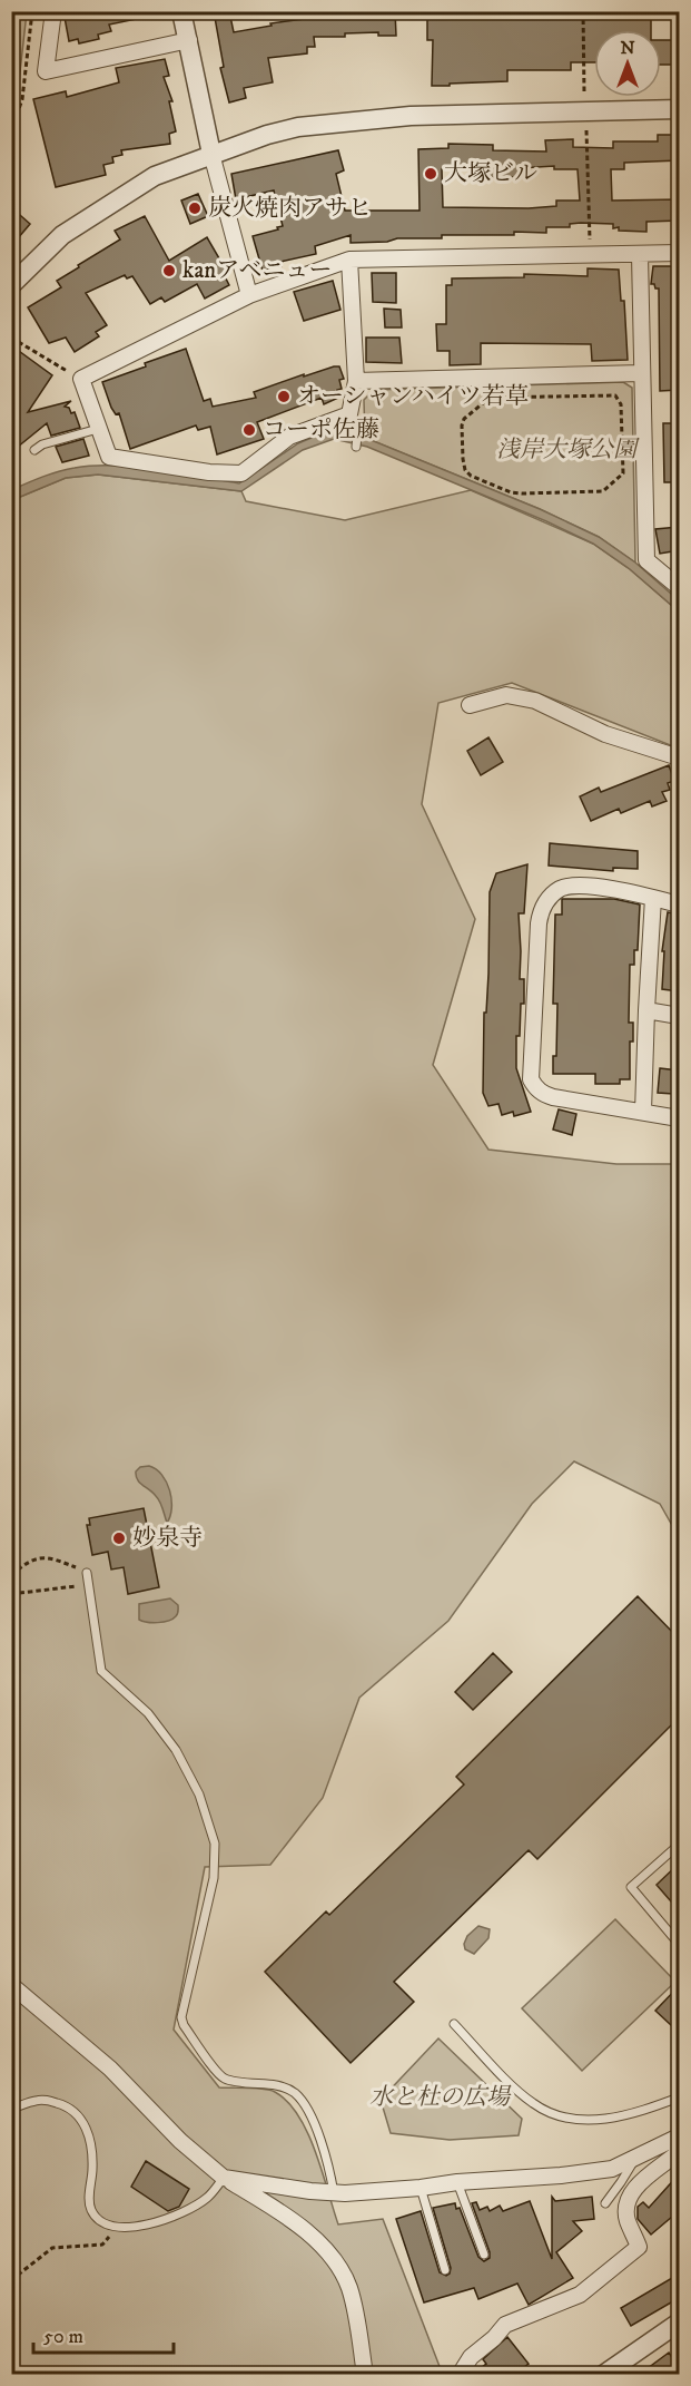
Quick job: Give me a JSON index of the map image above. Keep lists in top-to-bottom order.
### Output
{
  "parks": ["浅岸大塚公園", "水と杜の広場"],
  "places": [
    "大塚ビル",
    "炭火焼肉アサヒ",
    "kanアベニュー",
    "オーシャンハイツ若草",
    "コーポ佐藤",
    "妙泉寺"
  ],
  "scale_bar": "50 m",
  "north": "top"
}
